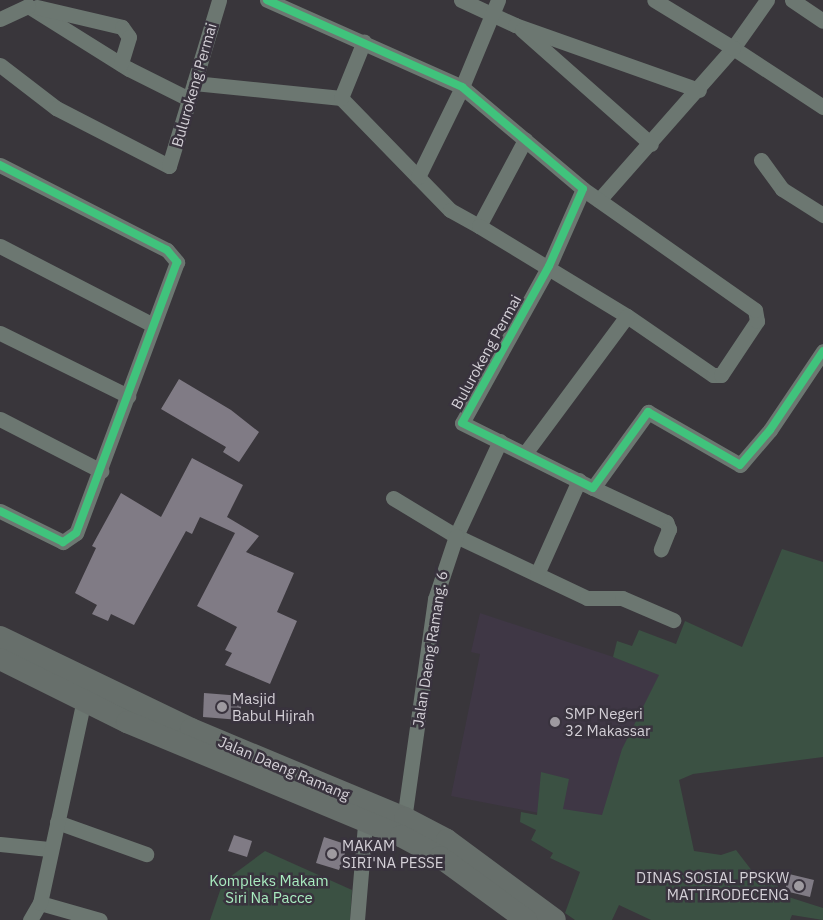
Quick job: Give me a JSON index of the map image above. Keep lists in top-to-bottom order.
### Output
{
  "streets": {
    "main road": ["Jalan Daeng Ramang"],
    "street": ["Bulurokeng Permai", "Jalan Daeng Ramang. 6"]
  },
  "crossings": [
    ["Bulurokeng Permai", "Jalan Daeng Ramang. 6"],
    ["Jalan Daeng Ramang. 6", "Jalan Daeng Ramang"]
  ],
  "parks": ["Kompleks Makam Siri Na Pacce"],
  "places": [
    "Masjid Babul Hijrah",
    "SMP Negeri 32 Makassar",
    "MAKAM SIRI'NA PESSE",
    "DINAS SOSIAL PPSKW MATTIRODECENG"
  ]
}
